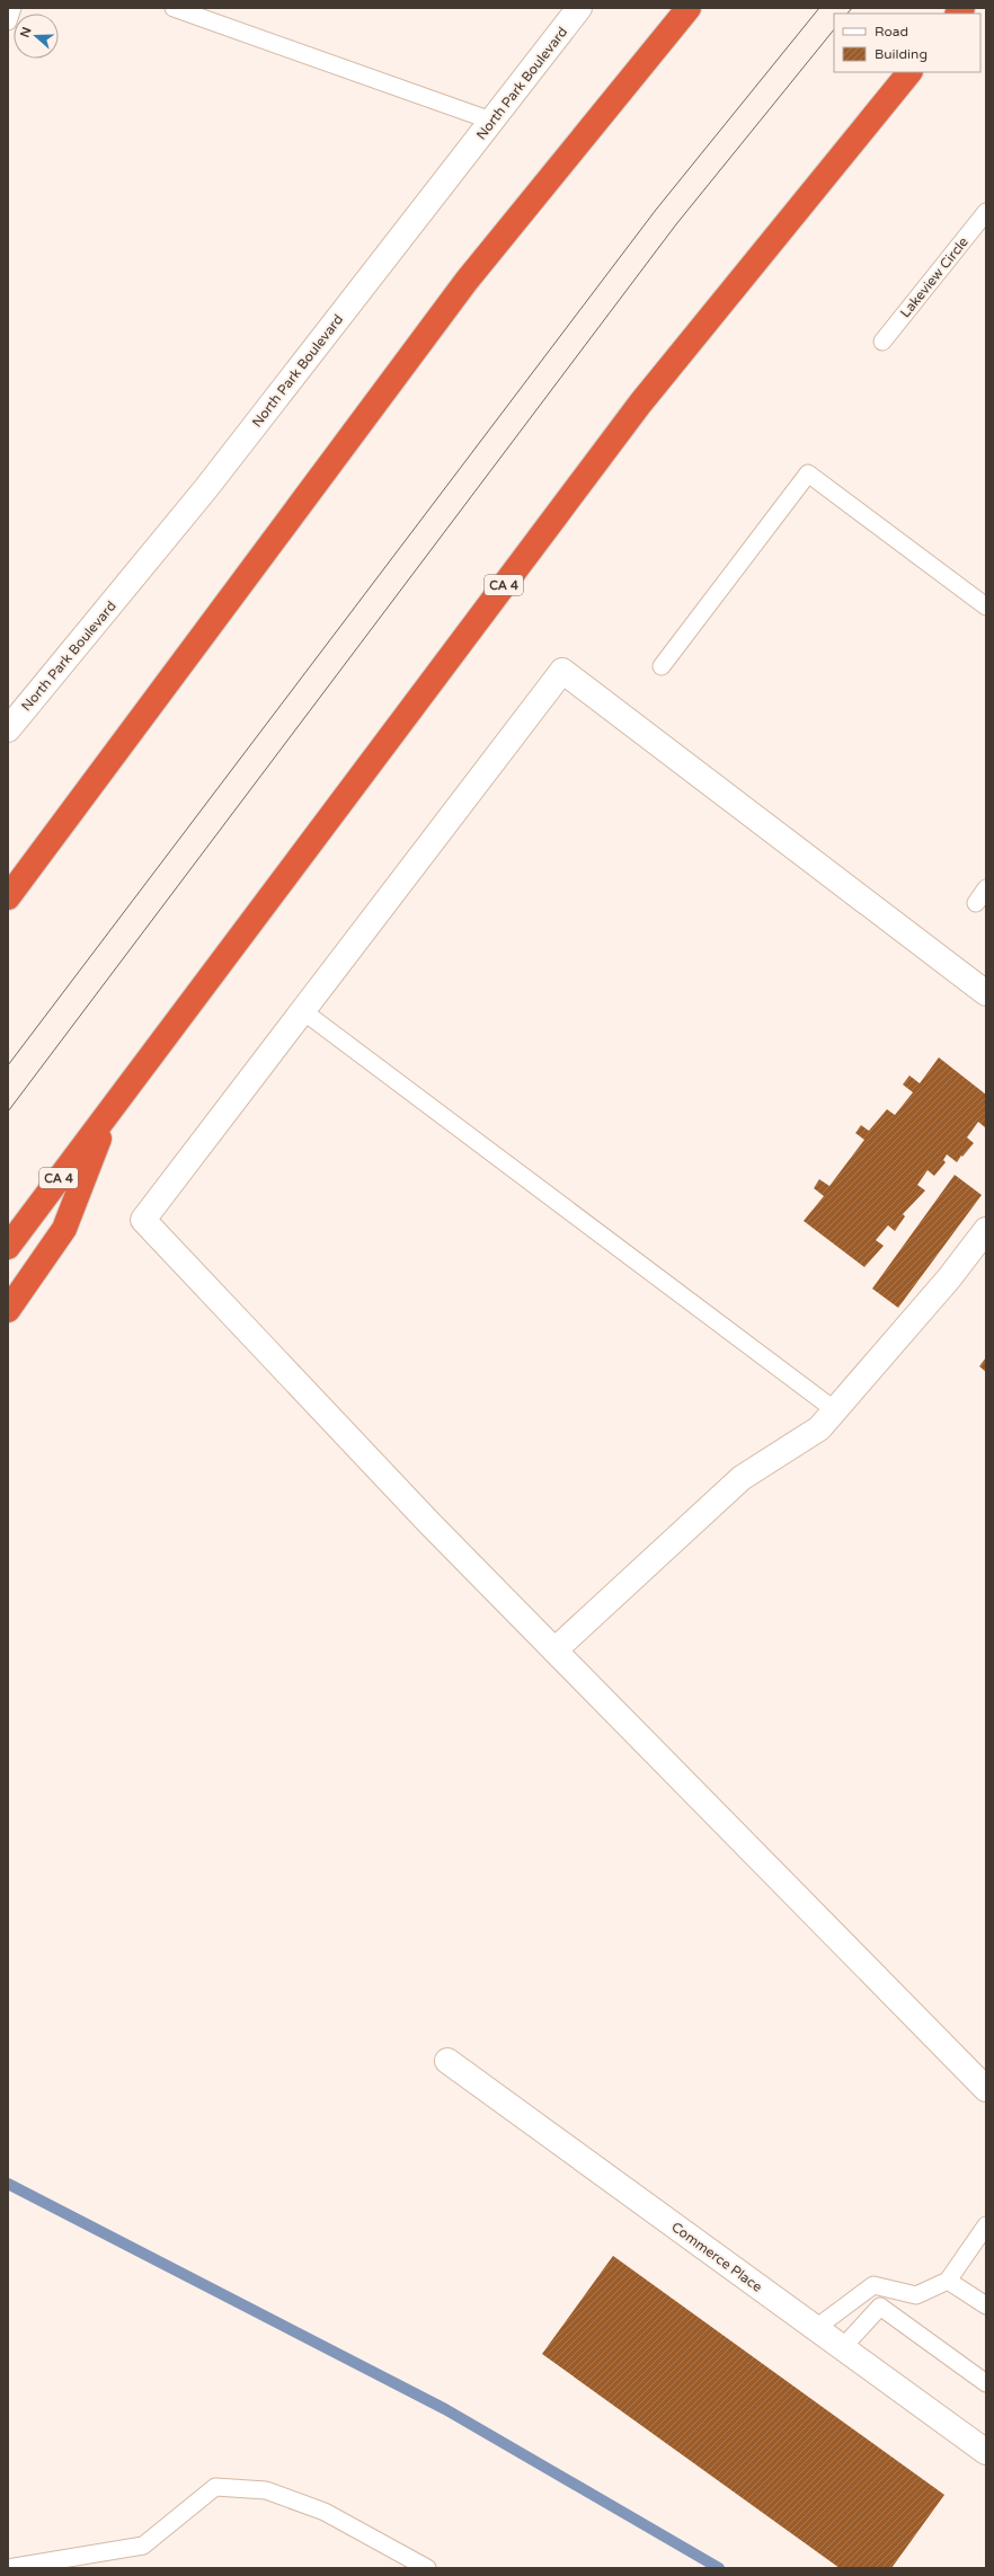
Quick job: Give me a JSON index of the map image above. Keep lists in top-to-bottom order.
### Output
{
  "streets": {
    "highway": ["CA 4"],
    "street": ["North Park Boulevard", "Commerce Place"],
    "lane": ["Lakeview Circle"]
  },
  "legend": ["Road", "Building"],
  "north": "left"
}
